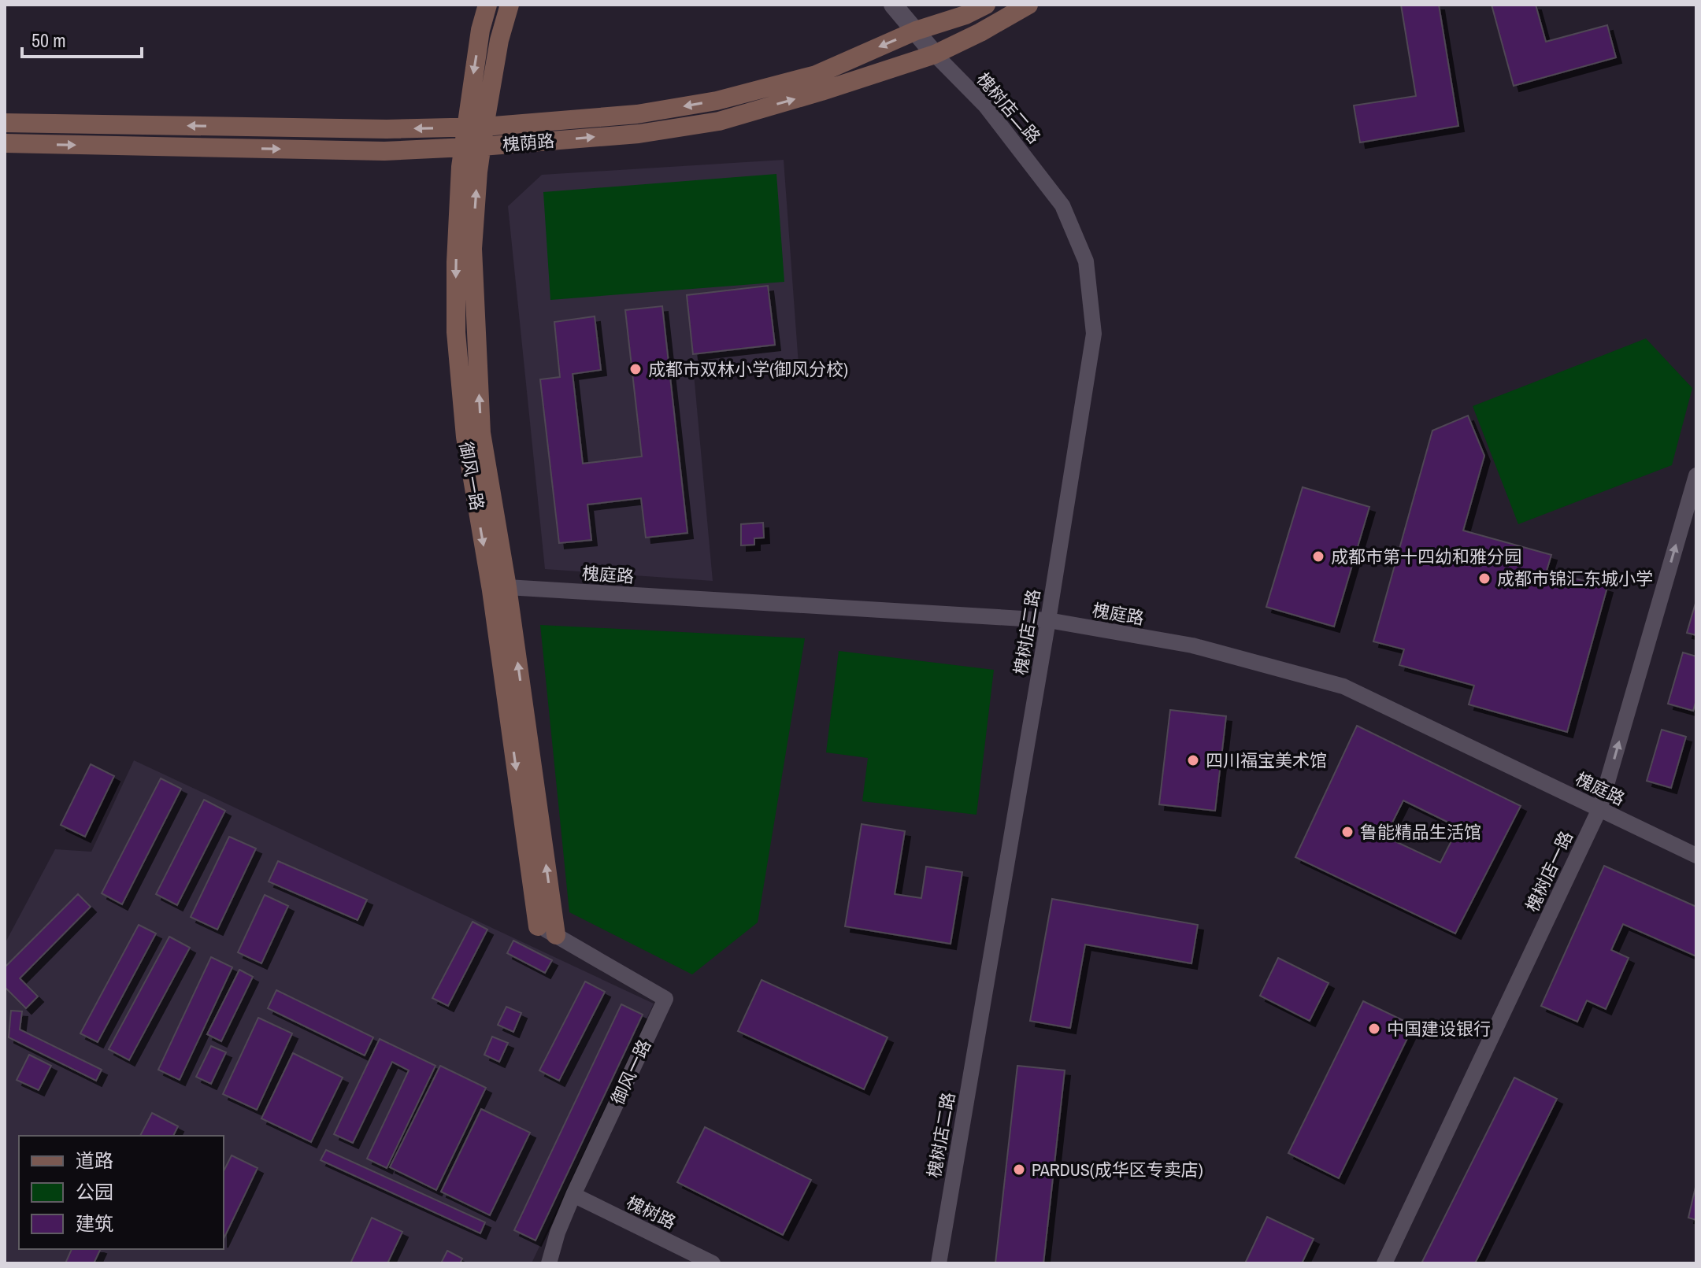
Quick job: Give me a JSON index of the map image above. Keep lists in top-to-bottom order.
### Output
{
  "streets": {
    "main road": ["槐荫路", "御风一路"],
    "street": [
      "槐树店二路",
      "槐庭路",
      "槐树店一路",
      "槐树路"
    ]
  },
  "crossings": [
    ["槐树店二路", "槐荫路"],
    ["槐树店二路", "槐庭路"],
    ["槐荫路", "御风一路"],
    ["御风一路", "槐庭路"],
    ["御风一路", "槐树路"],
    ["槐庭路", "槐树店一路"]
  ],
  "one_way": ["槐树店一路"],
  "places": [
    "成都市双林小学(御风分校)",
    "成都市第十四幼和雅分园",
    "成都市锦汇东城小学",
    "四川福宝美术馆",
    "鲁能精品生活馆",
    "中国建设银行",
    "PARDUS(成华区专卖店)"
  ],
  "legend": ["道路", "公园", "建筑"],
  "scale_bar": "50 m"
}
